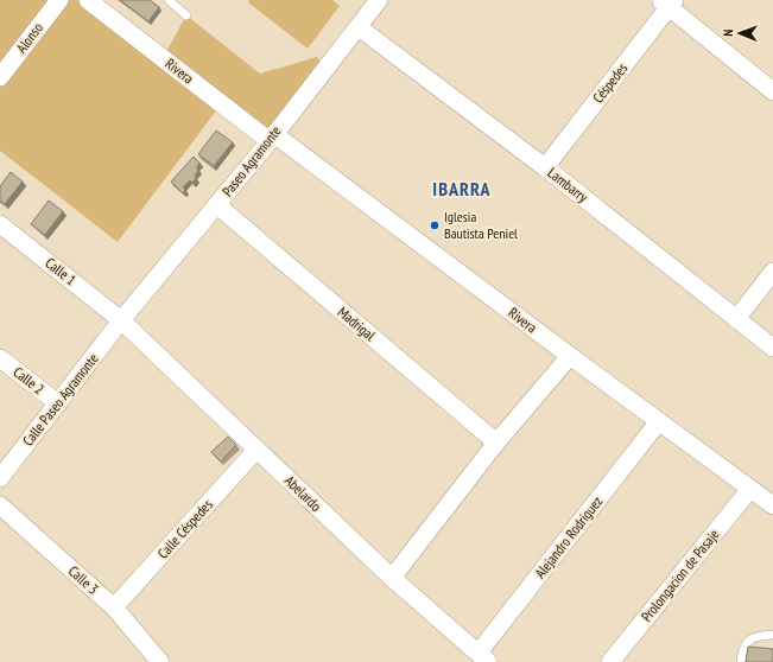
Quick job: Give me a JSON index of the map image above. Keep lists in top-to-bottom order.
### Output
{
  "streets": {
    "street": [
      "Alonso",
      "Rivera",
      "Céspedes",
      "Paseo Agramonte",
      "Lambarry",
      "Calle 1",
      "Madrigal",
      "Calle 2",
      "Calle Paseo Agramonte",
      "Abelardo",
      "Calle Céspedes",
      "Alejandro Rodriguez",
      "Prolongacion de Pasaje",
      "Calle 3"
    ]
  },
  "crossings": [
    ["Rivera", "Paseo Agramonte"],
    ["Rivera", "Alejandro Rodriguez"],
    ["Rivera", "Prolongacion de Pasaje"],
    ["Céspedes", "Lambarry"],
    ["Paseo Agramonte", "Lambarry"],
    ["Paseo Agramonte", "Calle 1"],
    ["Paseo Agramonte", "Madrigal"],
    ["Paseo Agramonte", "Calle Paseo Agramonte"],
    ["Paseo Agramonte", "Abelardo"],
    ["Calle 1", "Calle Paseo Agramonte"],
    ["Calle 1", "Abelardo"],
    ["Calle 2", "Calle Paseo Agramonte"],
    ["Calle Paseo Agramonte", "Abelardo"],
    ["Abelardo", "Calle Céspedes"],
    ["Abelardo", "Alejandro Rodriguez"],
    ["Calle Céspedes", "Calle 3"]
  ],
  "districts": ["IBARRA"],
  "places": ["Iglesia Bautista Peniel"],
  "north": "left"
}
